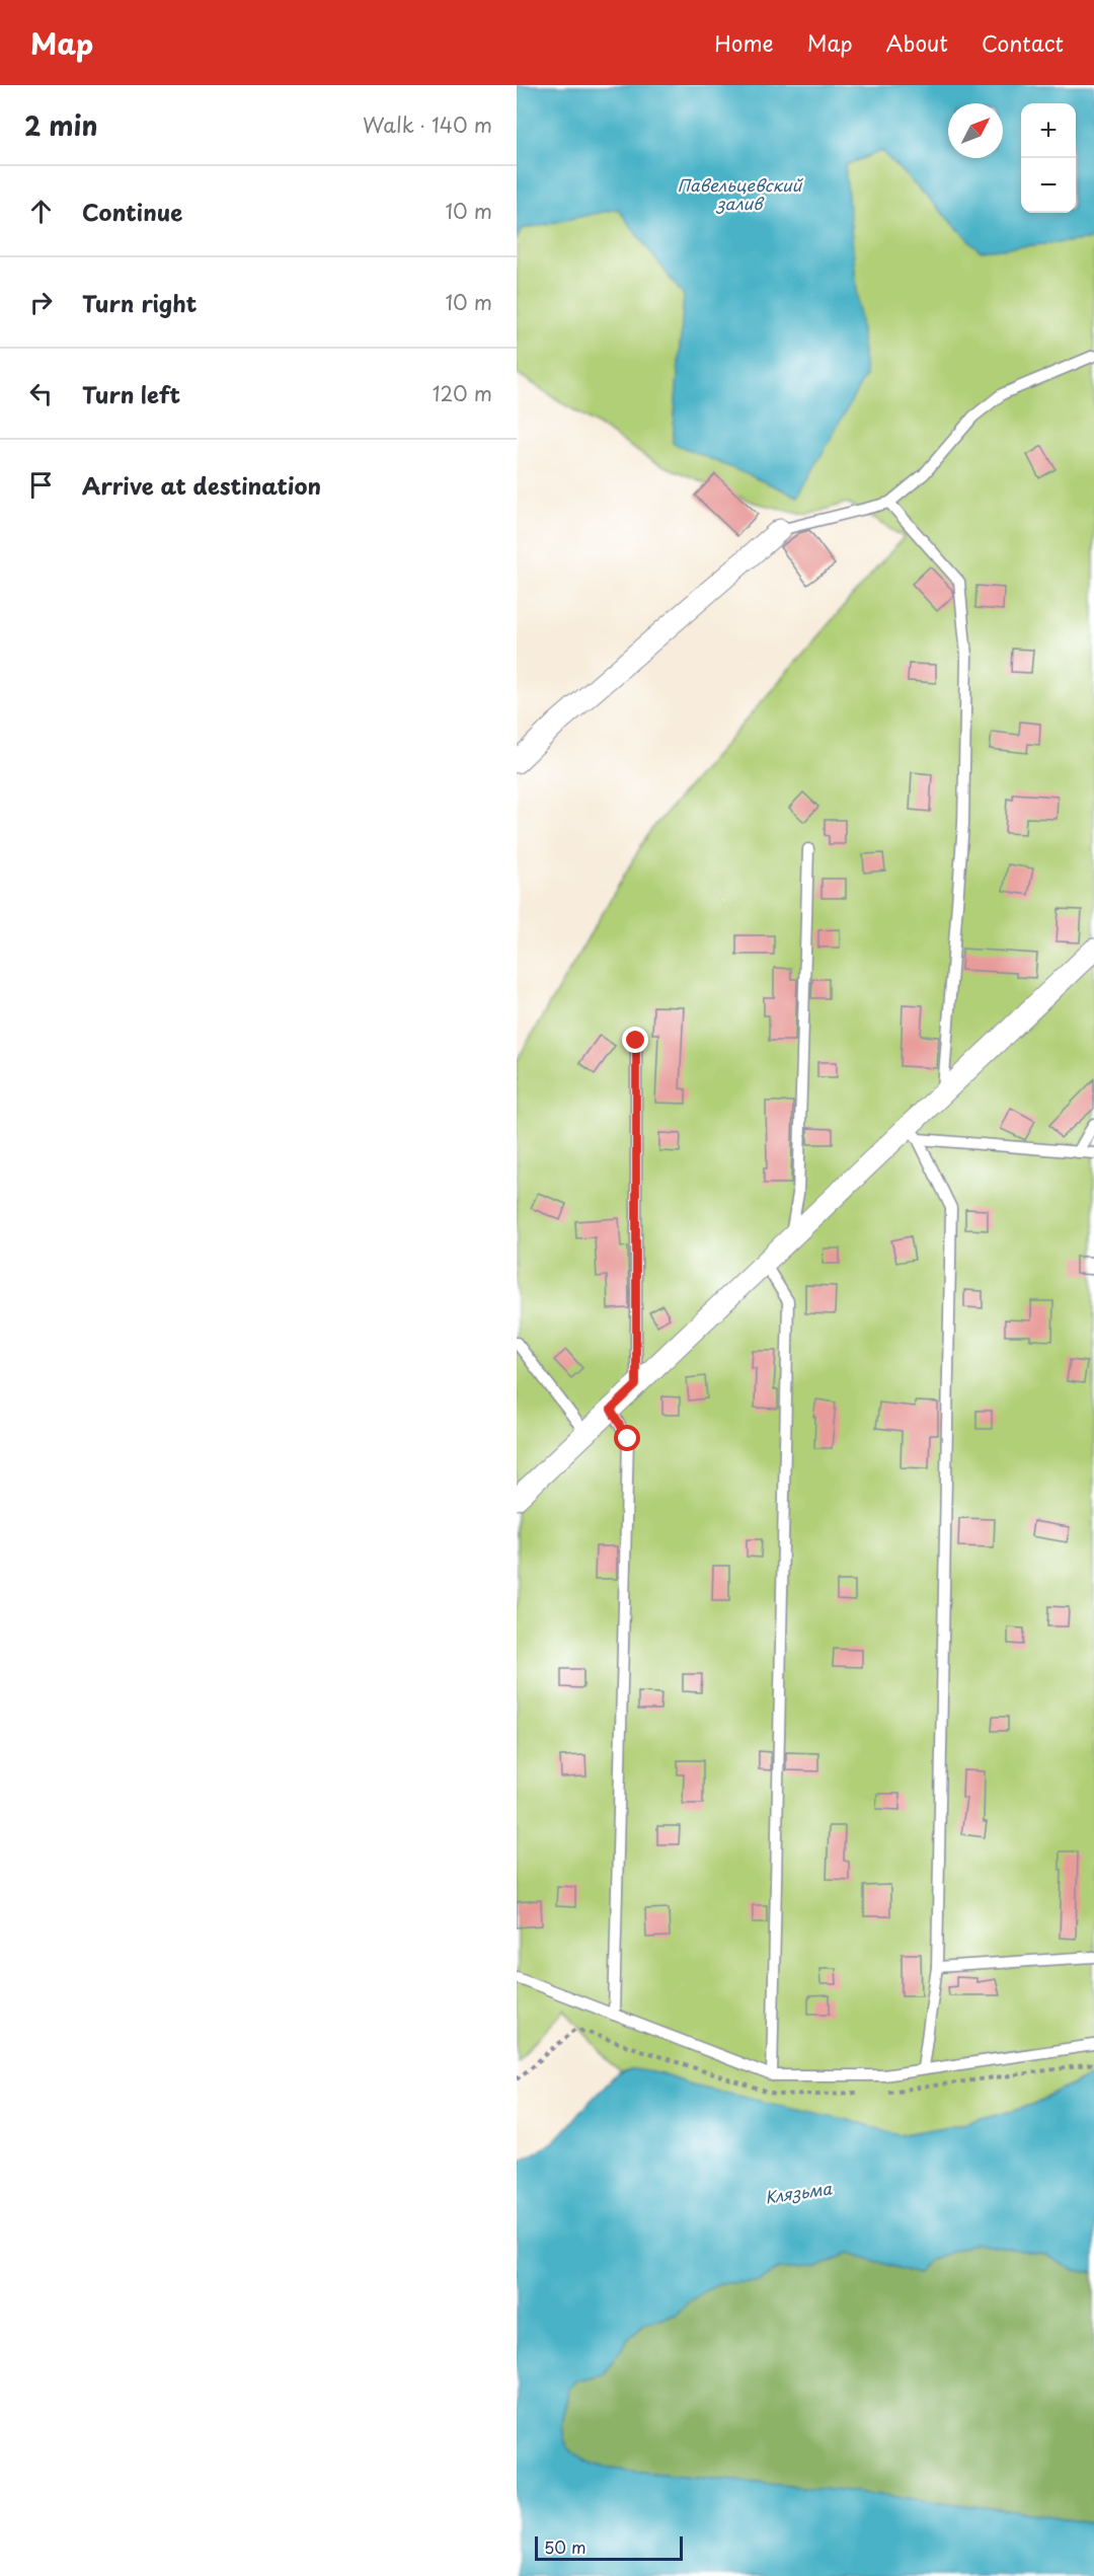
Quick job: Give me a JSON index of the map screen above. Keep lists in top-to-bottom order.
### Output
{
  "water": ["Павельцевский залив", "Клязьма"],
  "scale_bar": "50 m",
  "north": "top right",
  "page": {
    "header": "Map",
    "nav": [
      "Home",
      "Map",
      "About",
      "Contact"
    ],
    "heading": ["2 min", "Walk · 140 m"],
    "map_buttons": ["+", "−"],
    "list": [
      ["Continue", "10 m"],
      ["Turn right", "10 m"],
      ["Turn left", "120 m"],
      "Arrive at destination"
    ],
    "scale": "50 m"
  }
}
